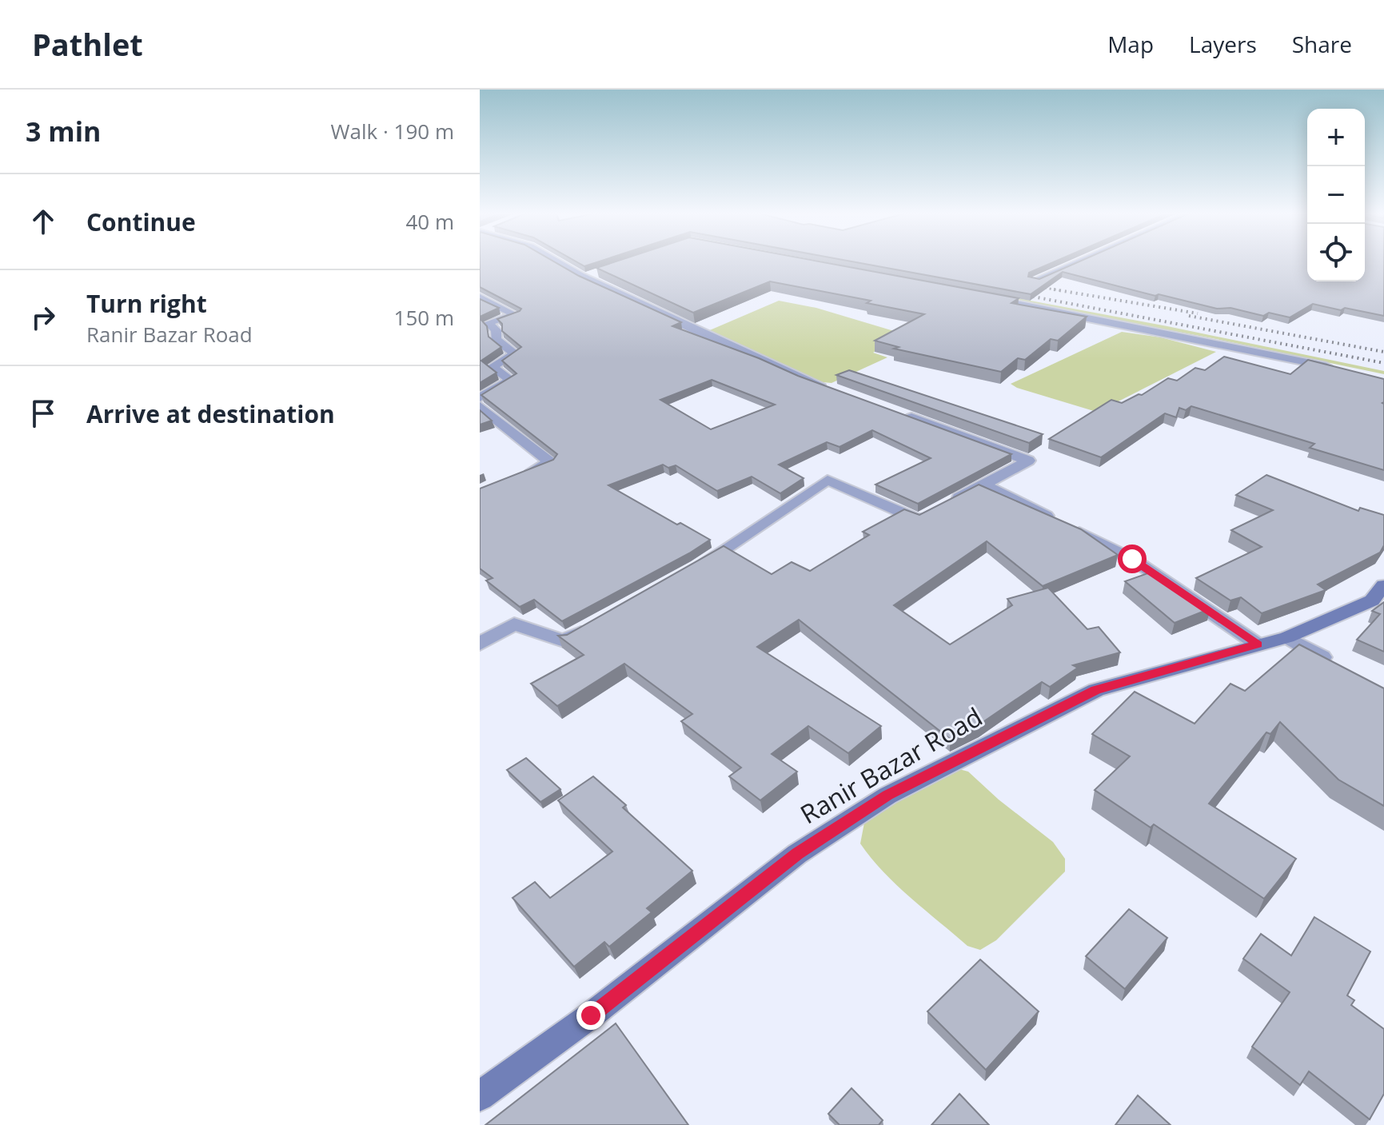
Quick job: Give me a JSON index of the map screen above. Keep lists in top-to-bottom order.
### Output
{
  "streets": {
    "main road": ["Ranir Bazar Road"]
  },
  "page": {
    "header": "Pathlet",
    "nav": ["Map", "Layers", "Share"],
    "heading": ["3 min", "Walk · 190 m"],
    "map_buttons": ["+", "−"],
    "list": [
      ["Continue", "40 m"],
      ["Turn right", "Ranir Bazar Road", "150 m"],
      "Arrive at destination"
    ]
  }
}
